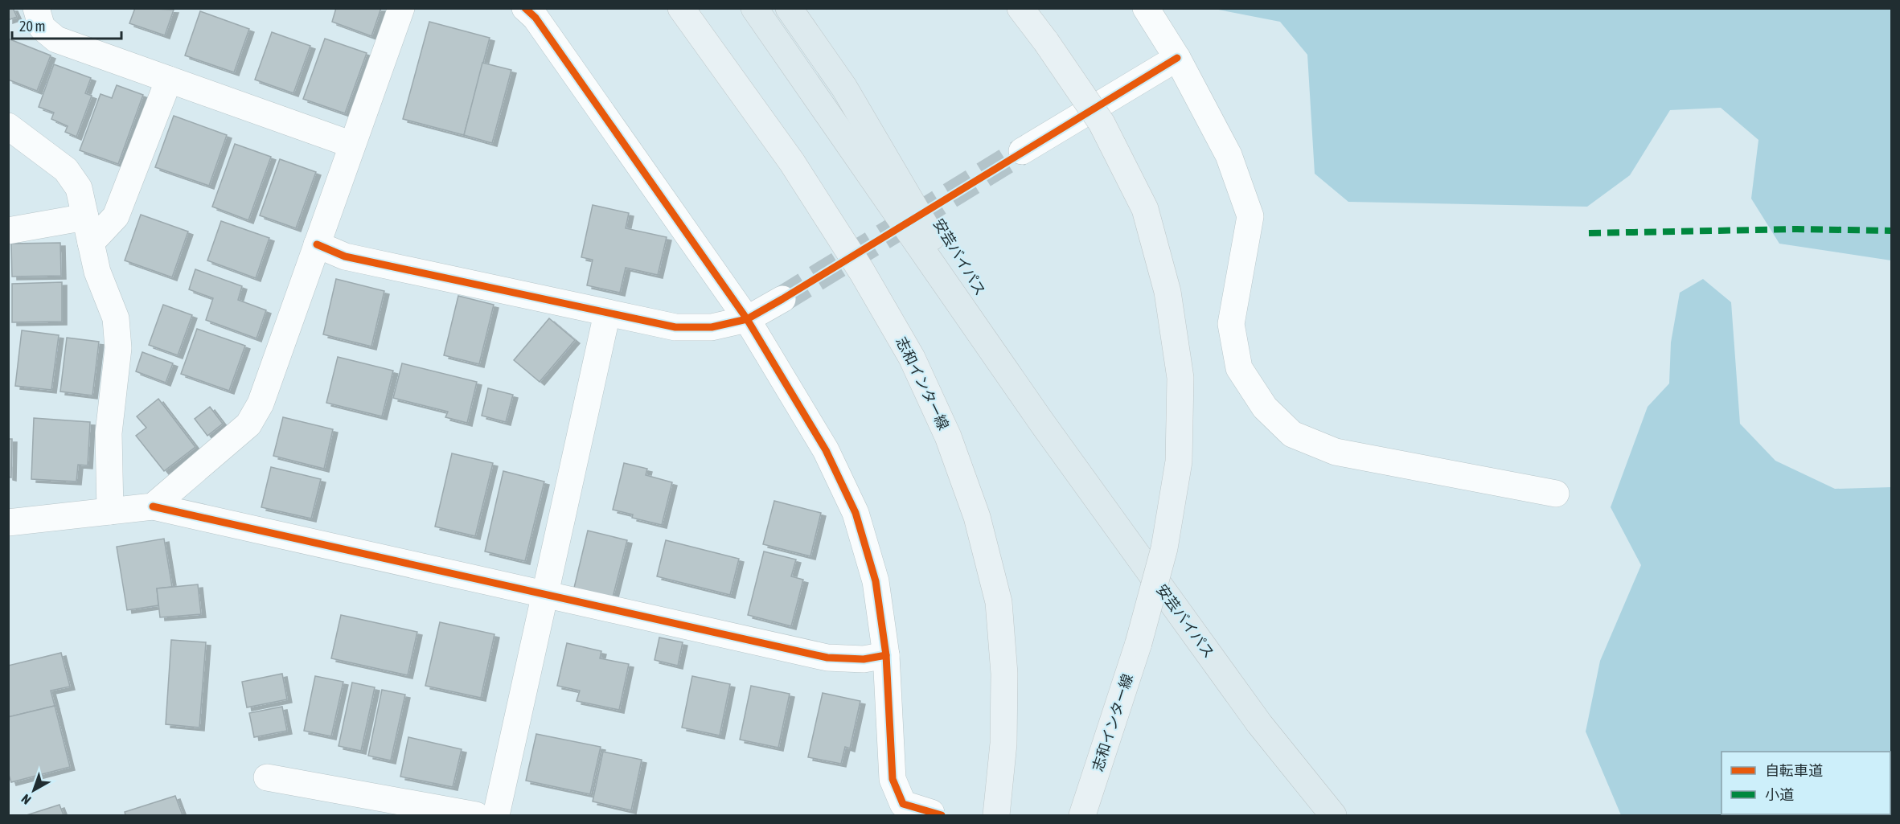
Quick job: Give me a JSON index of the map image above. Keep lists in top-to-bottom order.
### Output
{
  "streets": {
    "highway": ["安芸バイパス"],
    "main road": ["志和インター線"]
  },
  "legend": ["自転車道", "小道"],
  "scale_bar": "20 m",
  "north": "bottom left"
}
